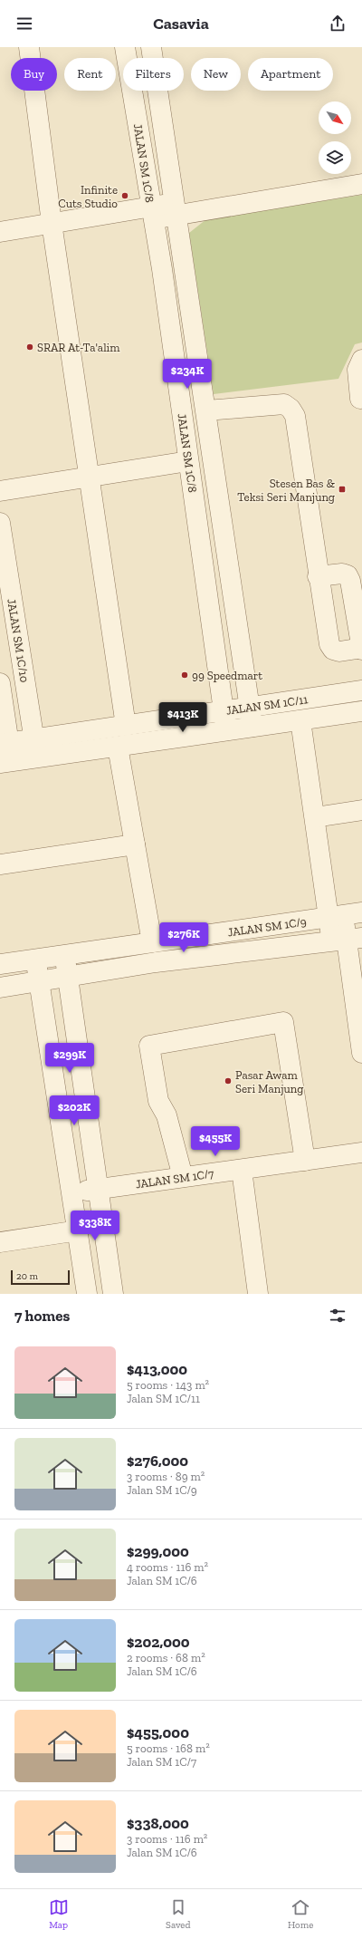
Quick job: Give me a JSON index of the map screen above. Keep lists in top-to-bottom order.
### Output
{
  "streets": {
    "street": [
      "JALAN SM 1C/8",
      "JALAN SM 1C/10",
      "JALAN SM 1C/11",
      "JALAN SM 1C/9",
      "JALAN SM 1C/7"
    ]
  },
  "crossings": [
    ["JALAN SM 1C/8", "JALAN SM 1C/11"],
    ["JALAN SM 1C/10", "JALAN SM 1C/11"]
  ],
  "places": {
    "other": [
      "Infinite Cuts Studio",
      "SRAR At-Ta'alim",
      "99 Speedmart",
      "Pasar Awam Seri Manjung"
    ],
    "transit": ["Stesen Bas & Teksi Seri Manjung"]
  },
  "scale_bar": "20 m",
  "north": "bottom right",
  "page": {
    "header": "Casavia",
    "chip": [
      "Buy",
      "Rent",
      "Filters",
      "New",
      "Apartment"
    ],
    "price": [
      "$234K",
      "$413K",
      "$276K",
      "$299K",
      "$202K",
      "$455K",
      "$338K"
    ],
    "scale": "20 m",
    "heading": "7 homes",
    "list": [
      {
        "name": "$413,000",
        "note": "5 rooms · 143 m² · Jalan SM 1C/11"
      },
      {
        "name": "$276,000",
        "note": "3 rooms · 89 m² · Jalan SM 1C/9"
      },
      {
        "name": "$299,000",
        "note": "4 rooms · 116 m² · Jalan SM 1C/6"
      },
      {
        "name": "$202,000",
        "note": "2 rooms · 68 m² · Jalan SM 1C/6"
      },
      {
        "name": "$455,000",
        "note": "5 rooms · 168 m² · Jalan SM 1C/7"
      },
      {
        "name": "$338,000",
        "note": "3 rooms · 116 m² · Jalan SM 1C/6"
      }
    ],
    "tabs": ["Map", "Saved", "Home"]
  }
}
